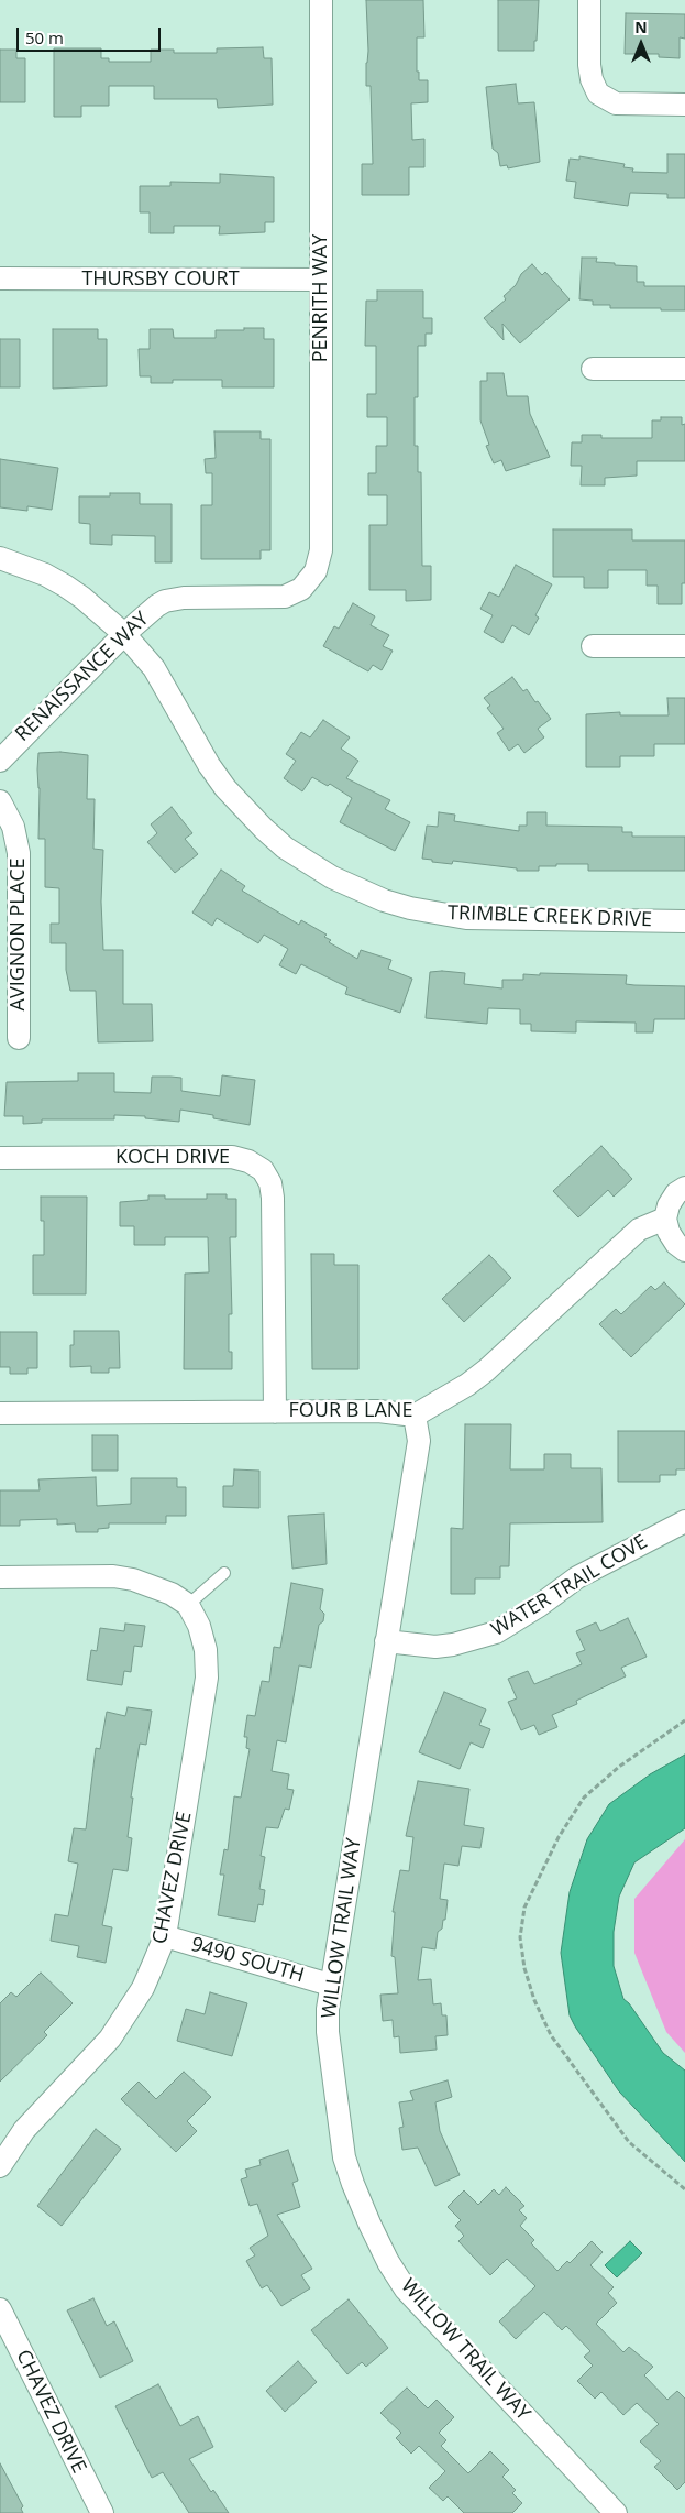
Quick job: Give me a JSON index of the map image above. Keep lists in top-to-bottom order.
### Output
{
  "streets": {
    "street": [
      "THURSBY COURT",
      "PENRITH WAY",
      "RENAISSANCE WAY",
      "TRIMBLE CREEK DRIVE",
      "AVIGNON PLACE",
      "KOCH DRIVE",
      "FOUR B LANE",
      "WATER TRAIL COVE",
      "CHAVEZ DRIVE",
      "WILLOW TRAIL WAY",
      "9490 SOUTH"
    ]
  },
  "crossings": [
    ["THURSBY COURT", "PENRITH WAY"],
    ["PENRITH WAY", "RENAISSANCE WAY"],
    ["RENAISSANCE WAY", "TRIMBLE CREEK DRIVE"],
    ["KOCH DRIVE", "FOUR B LANE"],
    ["FOUR B LANE", "WILLOW TRAIL WAY"],
    ["WATER TRAIL COVE", "WILLOW TRAIL WAY"],
    ["CHAVEZ DRIVE", "9490 SOUTH"],
    ["WILLOW TRAIL WAY", "9490 SOUTH"]
  ],
  "scale_bar": "50 m",
  "north": "top"
}
